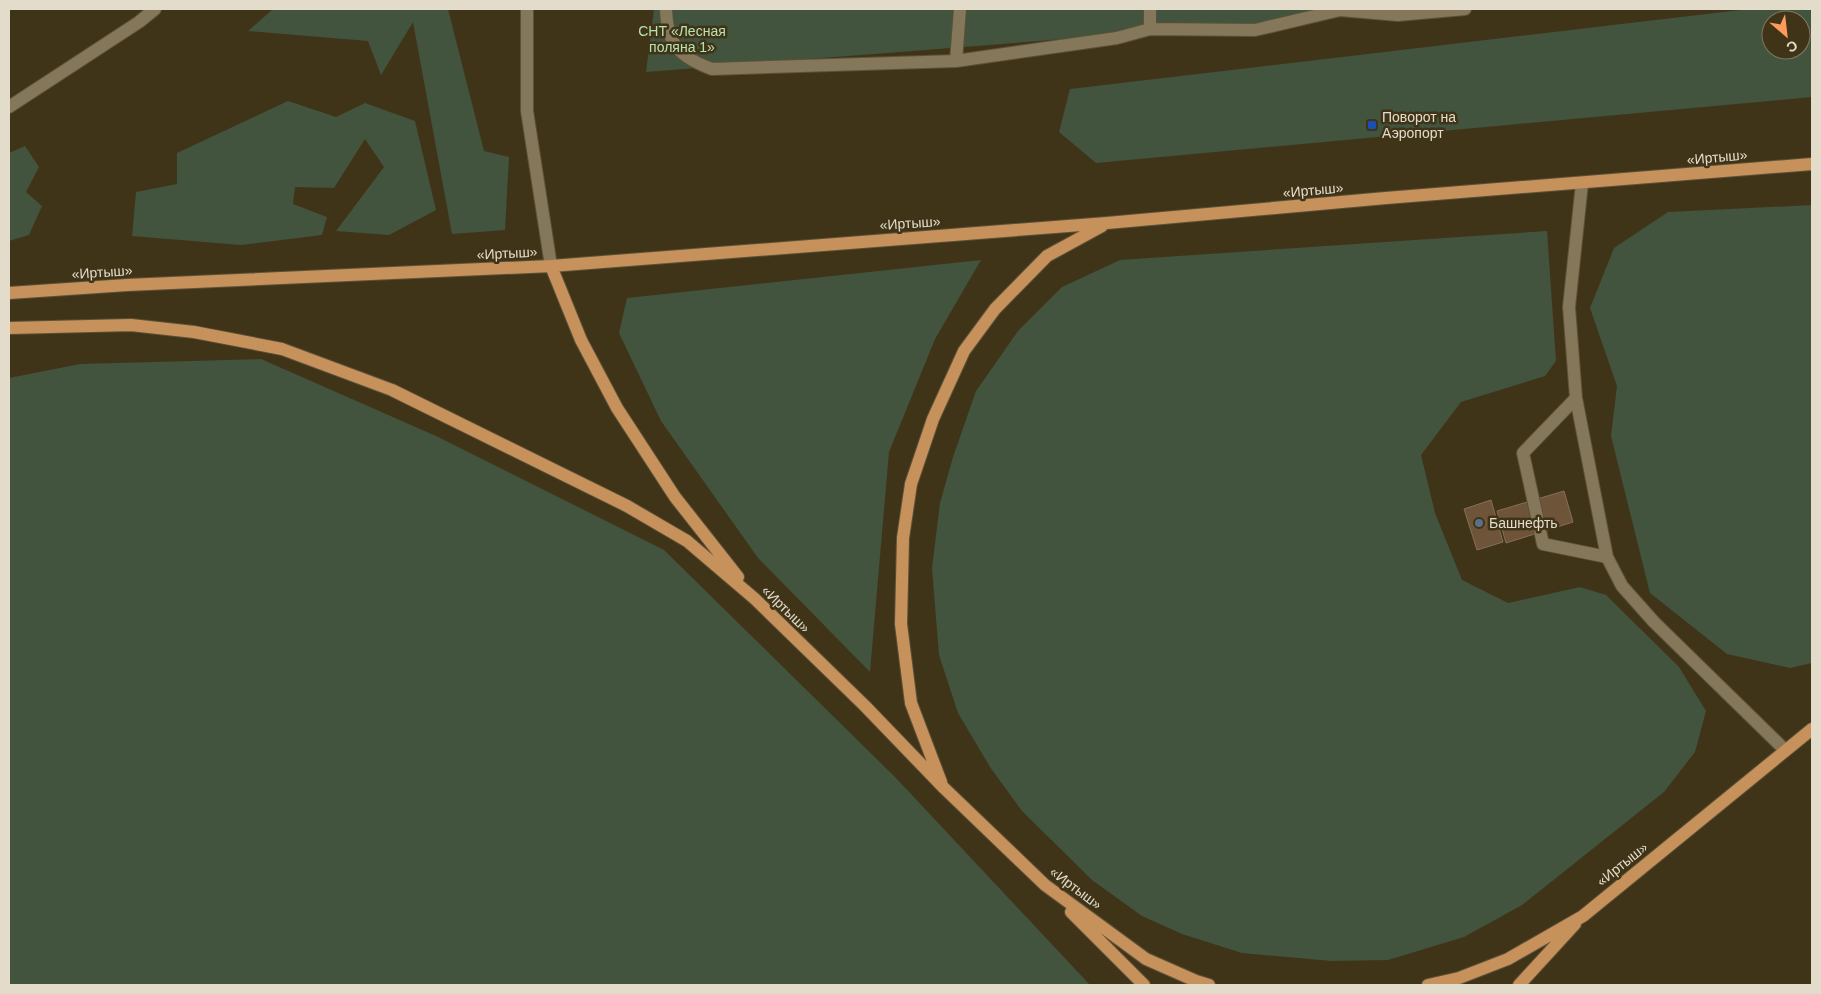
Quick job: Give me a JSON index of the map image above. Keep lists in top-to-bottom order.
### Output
{
  "streets": {
    "main road": ["«Иртыш»"]
  },
  "parks": ["СНТ «Лесная поляна 1»"],
  "places": {
    "transit": ["Поворот на Аэропорт"],
    "other": ["Башнефть"]
  },
  "north": "bottom right"
}
